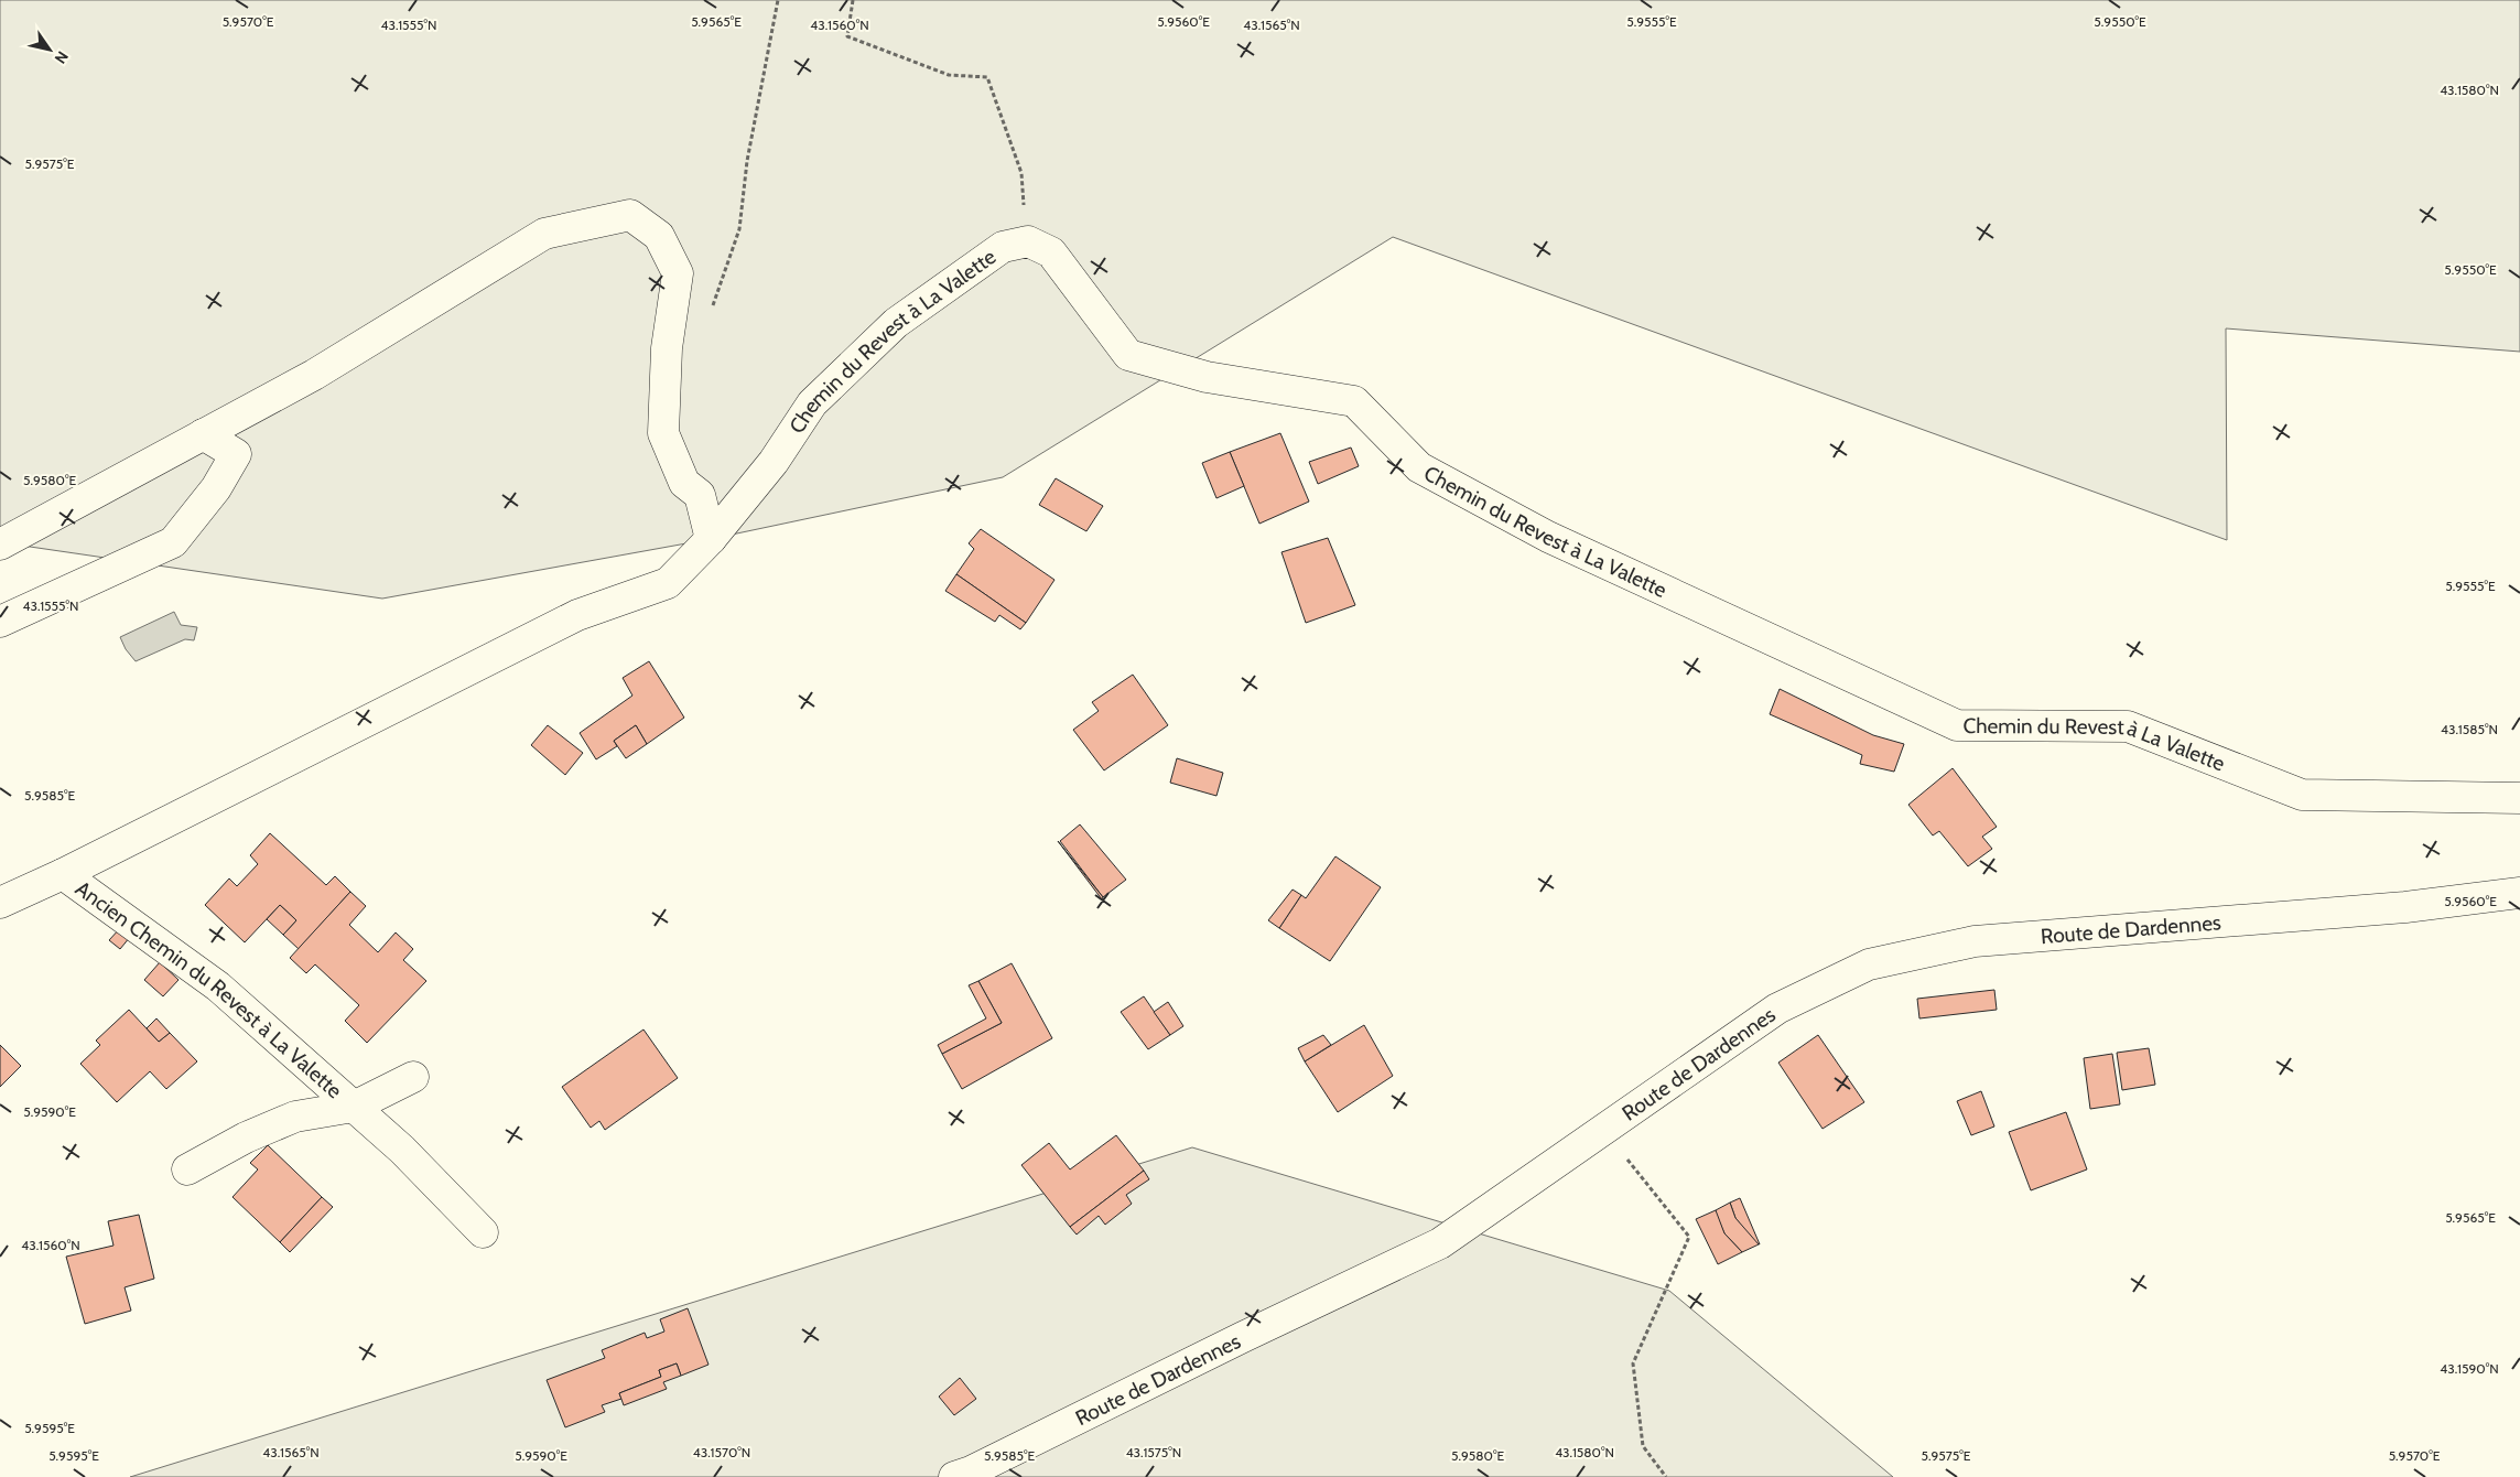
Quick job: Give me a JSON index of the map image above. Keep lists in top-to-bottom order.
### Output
{
  "streets": {
    "street": ["Chemin du Revest à La Valette", "Route de Dardennes", "Ancien Chemin du Revest à La Valette"]
  },
  "crossings": [
    ["Chemin du Revest à La Valette", "Ancien Chemin du Revest à La Valette"]
  ],
  "north": "bottom right",
  "coordinates": [
    "5.9570°E",
    "5.9565°E",
    "5.9555°E",
    "5.9550°E",
    "5.9560°E",
    "43.1555°N",
    "43.1560°N",
    "43.1565°N",
    "43.1580°N",
    "5.9575°E",
    "5.9580°E",
    "43.1585°N",
    "5.9585°E",
    "5.9590°E",
    "43.1590°N",
    "5.9595°E",
    "43.1570°N",
    "43.1575°N"
  ]
}
